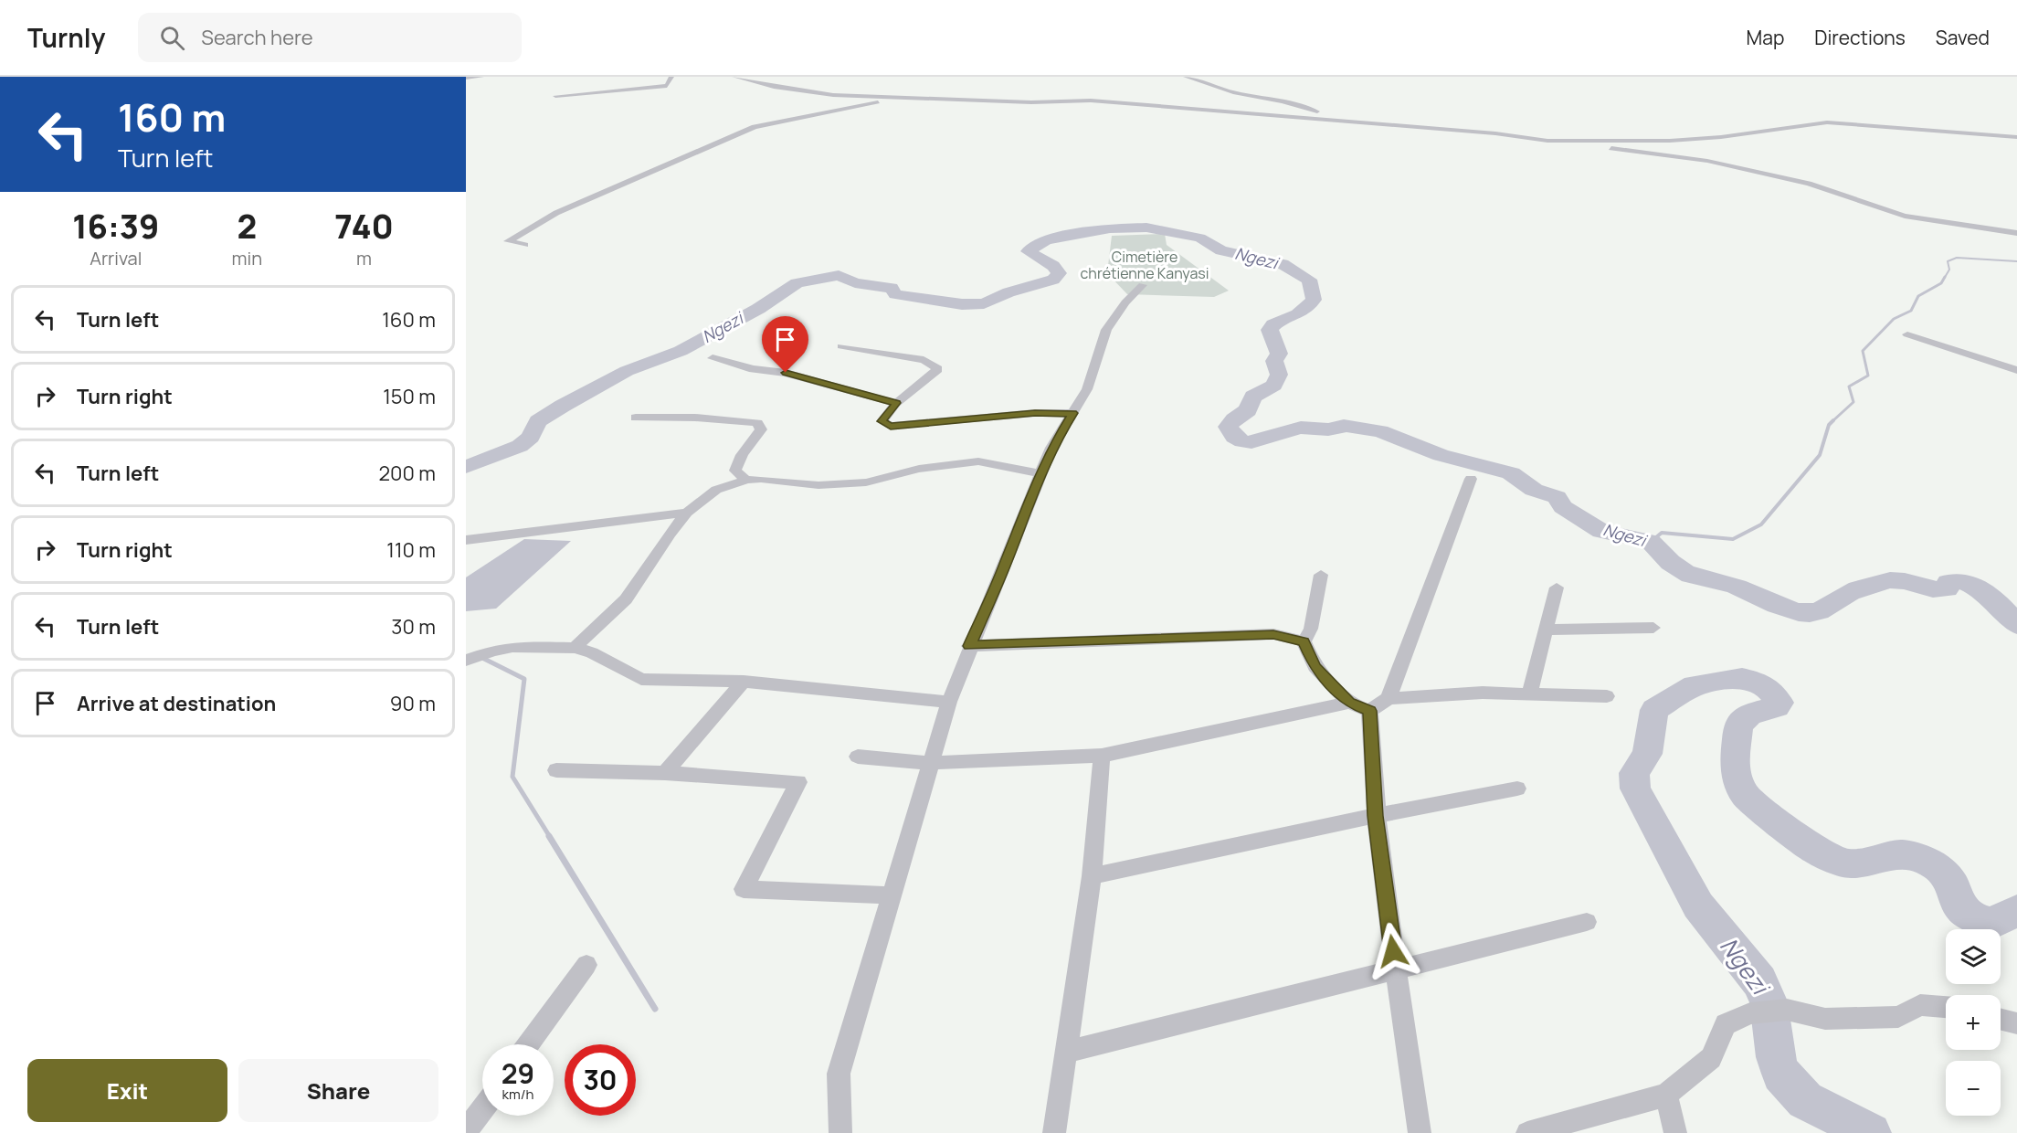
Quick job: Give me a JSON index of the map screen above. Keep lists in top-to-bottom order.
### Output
{
  "water": ["Ngezi"],
  "parks": ["Cimetière chrétienne Kanyasi"],
  "page": {
    "header": "Turnly",
    "search": "Search here",
    "nav": ["Map", "Directions", "Saved"],
    "turn": ["160 m", "Turn left"],
    "eta": [
      "16:39",
      "Arrival",
      "2",
      "min",
      "740",
      "m"
    ],
    "list": [
      {
        "name": "Turn left",
        "value": "160 m"
      },
      {
        "name": "Turn right",
        "value": "150 m"
      },
      {
        "name": "Turn left",
        "value": "200 m"
      },
      {
        "name": "Turn right",
        "value": "110 m"
      },
      {
        "name": "Turn left",
        "value": "30 m"
      },
      {
        "name": "Arrive at destination",
        "value": "90 m"
      }
    ],
    "map_buttons": ["+", "−"],
    "speed": "29 km/h",
    "limit": "30",
    "buttons": ["Exit", "Share"]
  }
}
